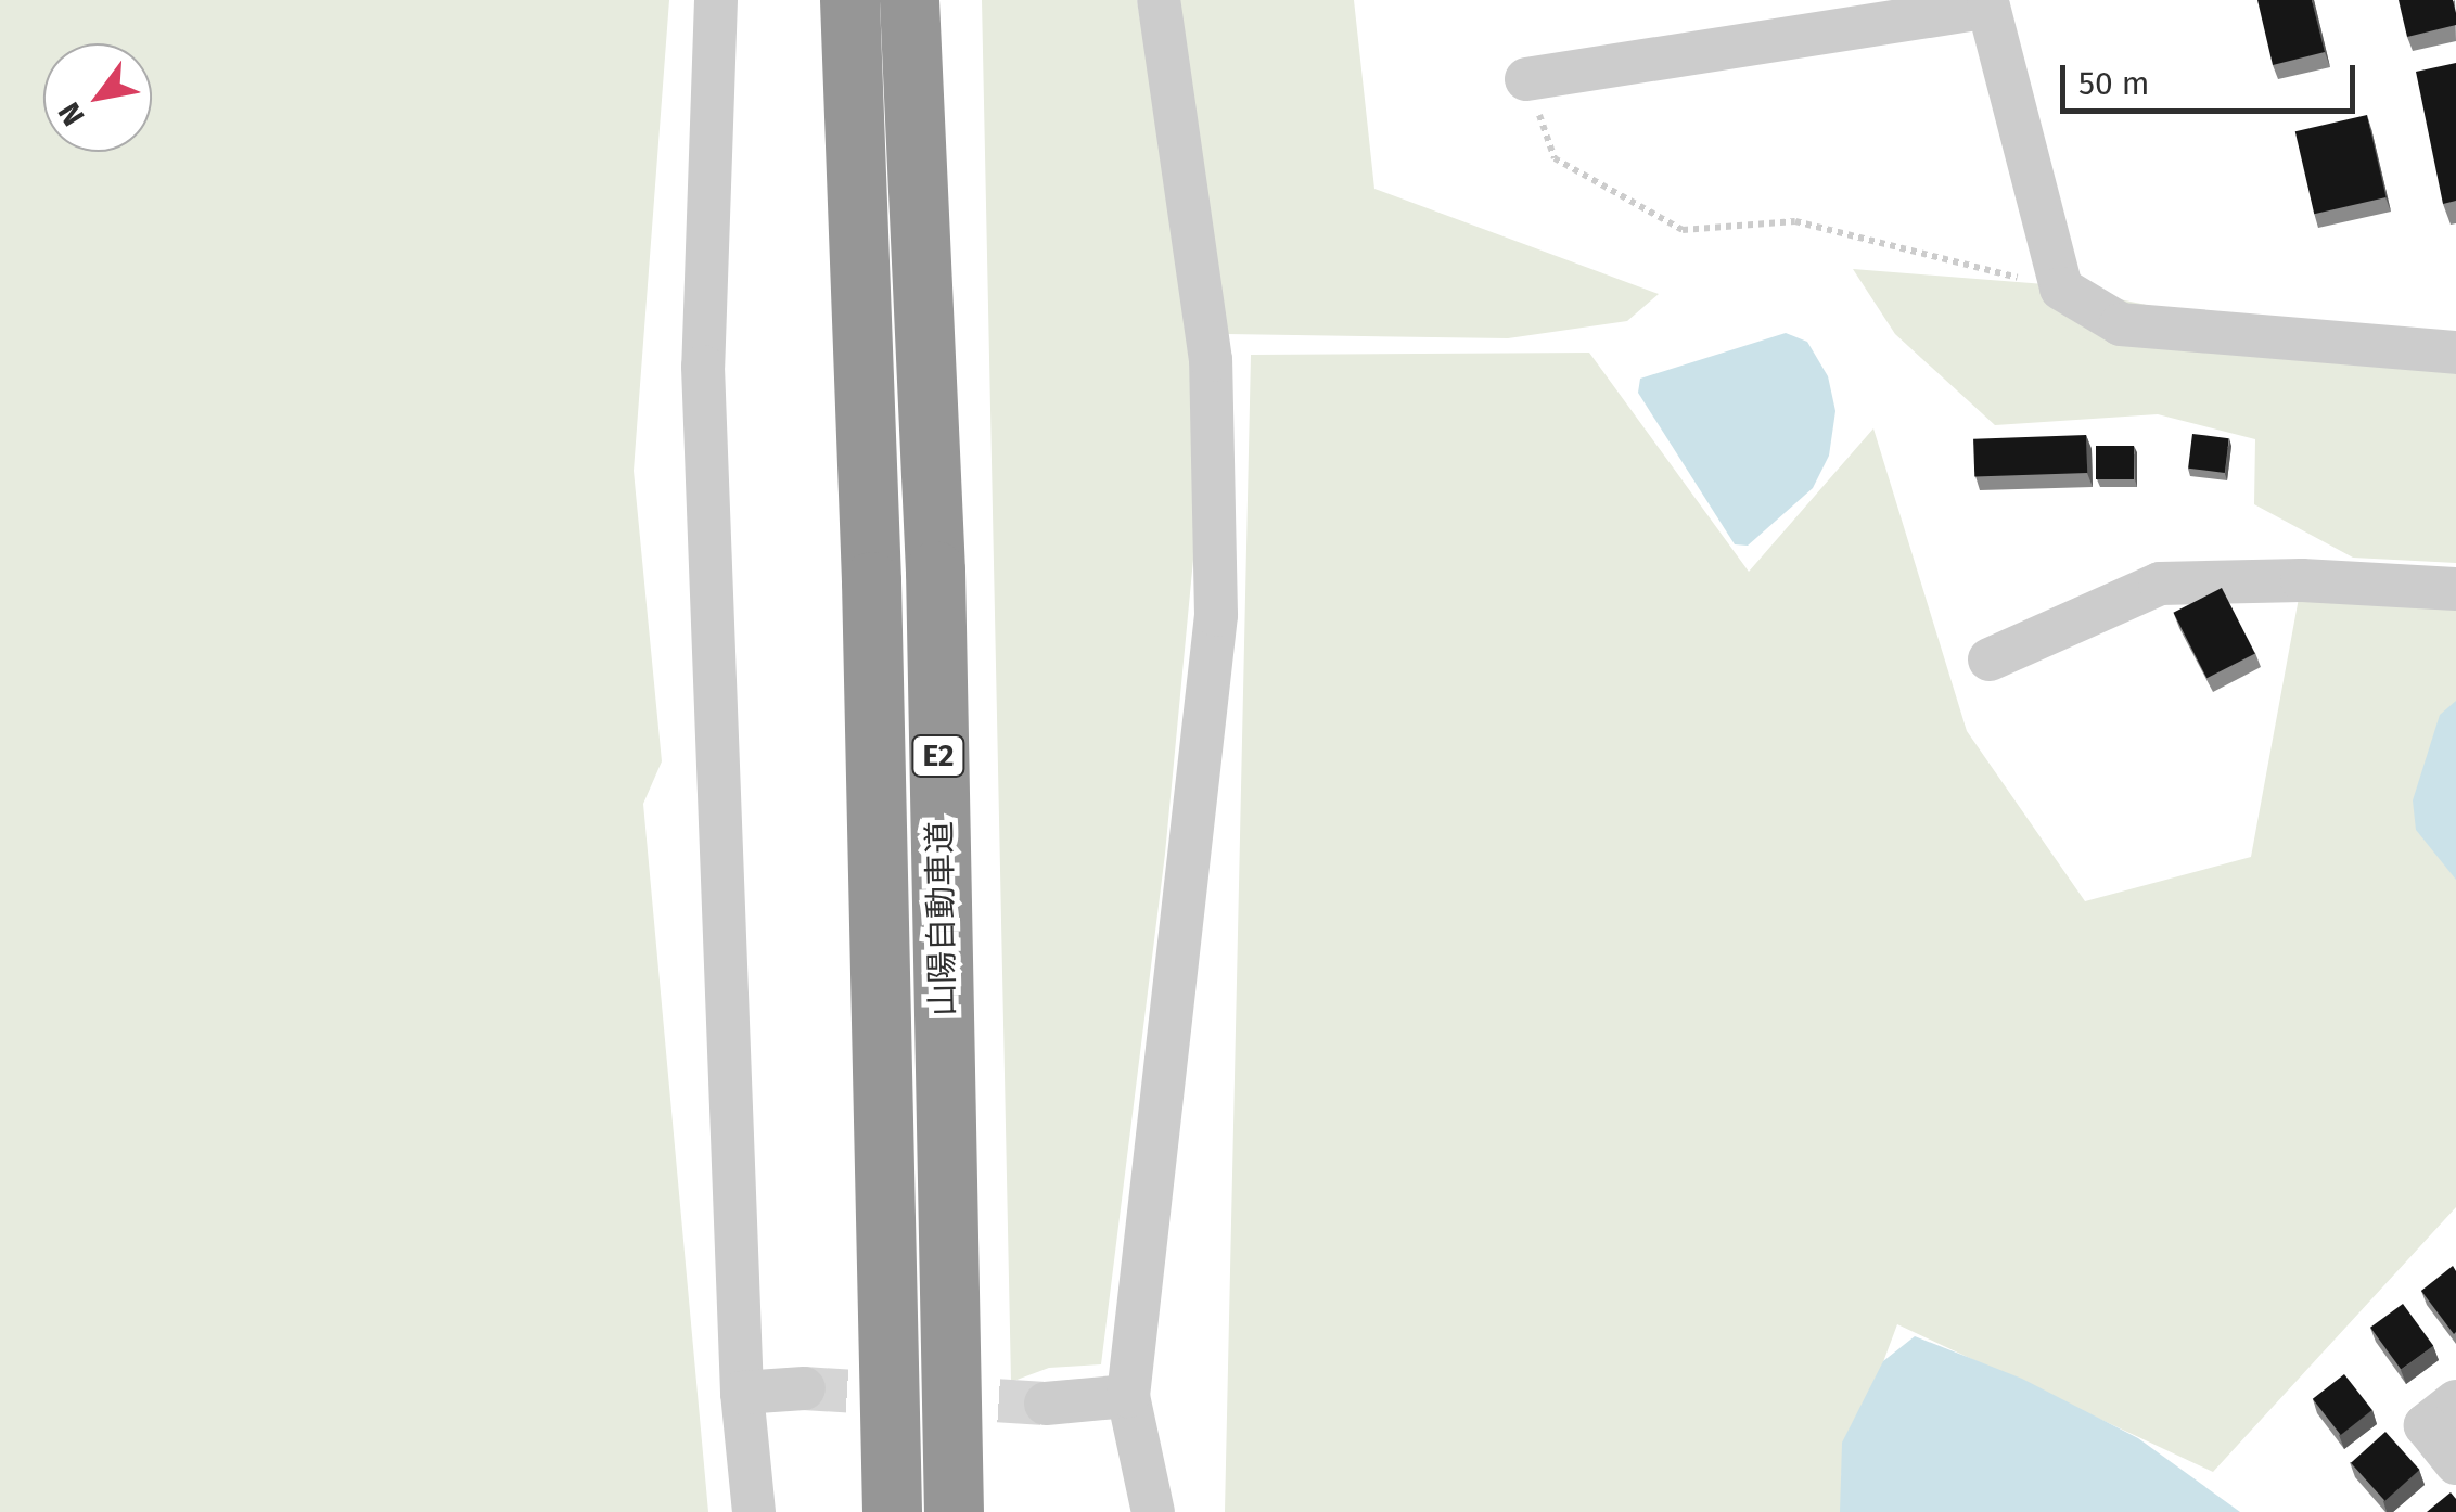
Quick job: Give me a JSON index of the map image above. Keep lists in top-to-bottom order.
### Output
{
  "streets": {
    "highway": ["E2", "山陽自動車道"]
  },
  "scale_bar": "50 m",
  "north": "bottom left"
}
